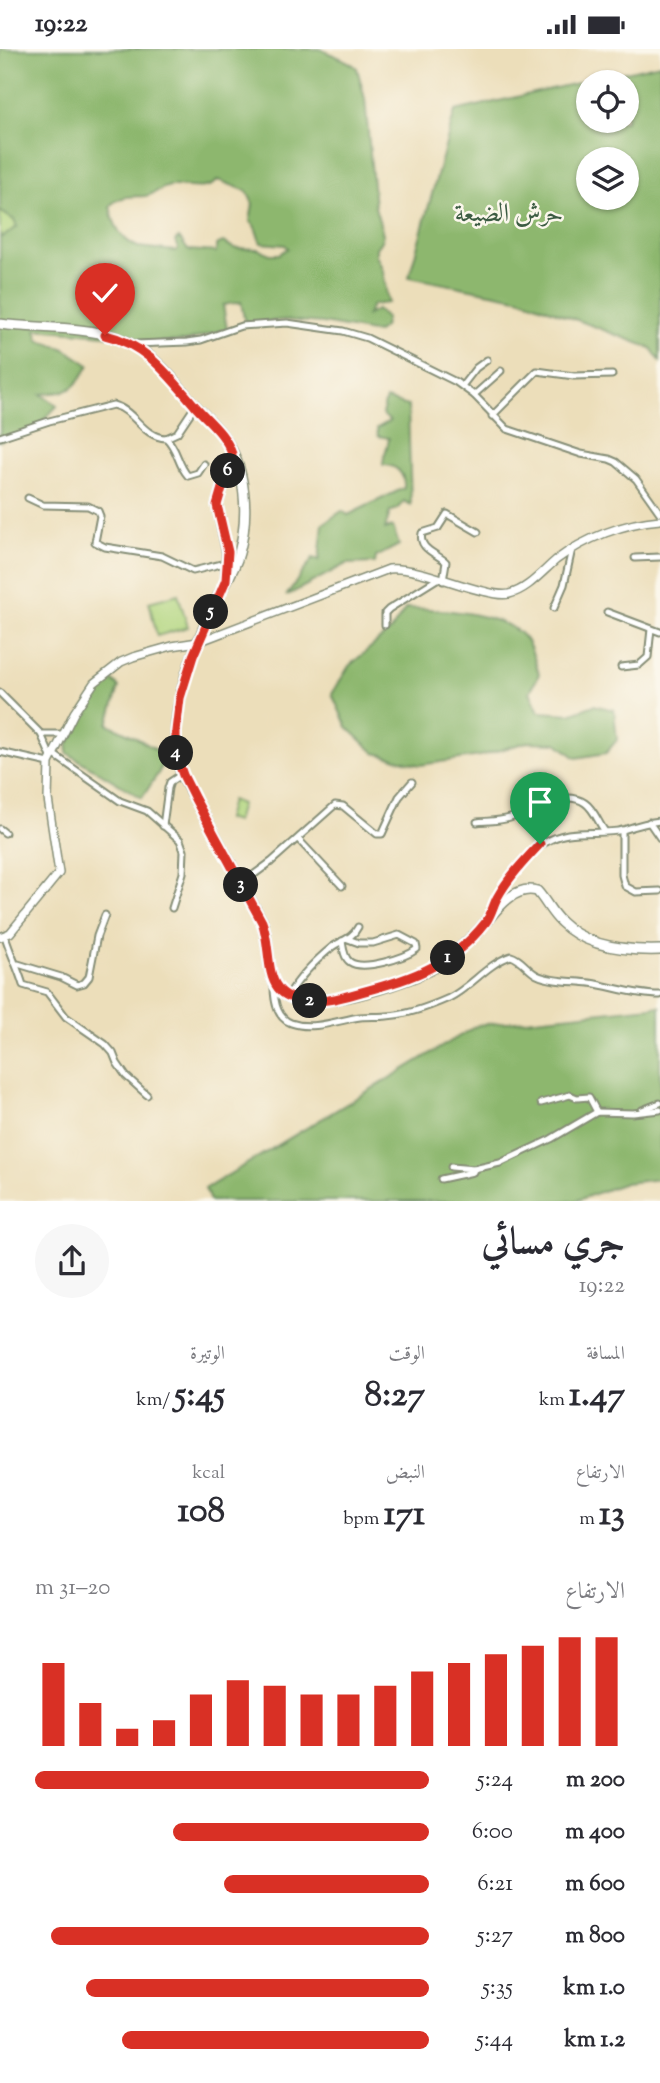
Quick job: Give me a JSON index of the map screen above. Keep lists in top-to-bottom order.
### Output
{
  "parks": ["حرش الضيعة"],
  "page": {
    "status": "19:22",
    "pins": [
      "6",
      "5",
      "4",
      "3",
      "1",
      "2"
    ],
    "heading": ["جري مسائي", "19:22"],
    "stats": [
      ["المسافة", "1.47 km"],
      ["الوقت", "8:27"],
      ["الوتيرة", "5:45 /km"],
      ["الارتفاع", "13 m"],
      ["النبض", "171 bpm"],
      ["kcal", "108"]
    ],
    "chart": ["الارتفاع", "20–31 m"],
    "list": [
      {
        "name": "200 m",
        "note": "5:24"
      },
      {
        "name": "400 m",
        "note": "6:00"
      },
      {
        "name": "600 m",
        "note": "6:21"
      },
      {
        "name": "800 m",
        "note": "5:27"
      },
      {
        "name": "1.0 km",
        "note": "5:35"
      },
      {
        "name": "1.2 km",
        "note": "5:44"
      }
    ]
  }
}
